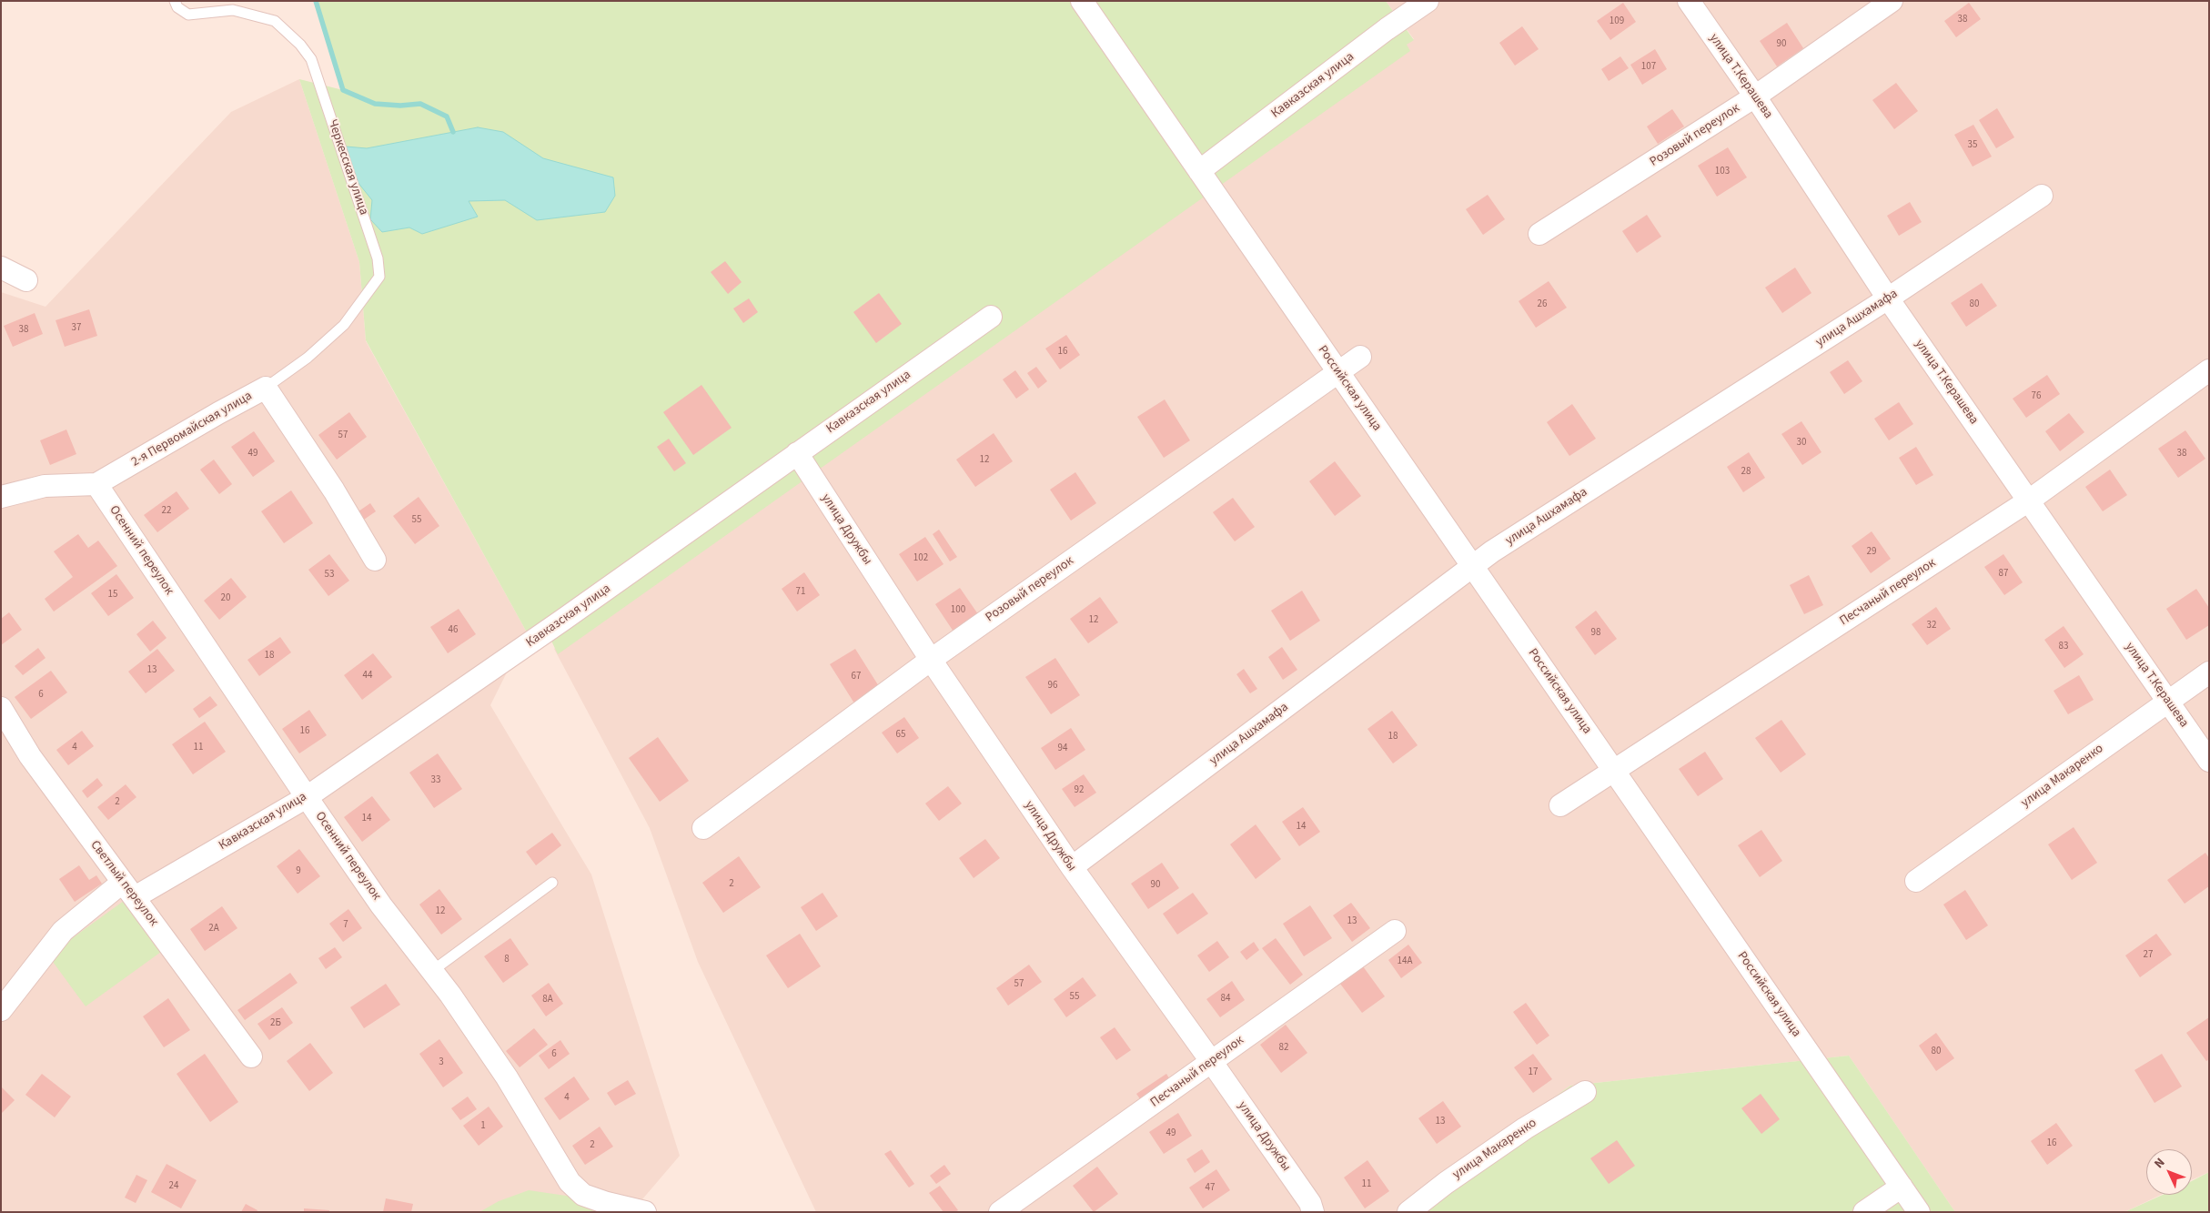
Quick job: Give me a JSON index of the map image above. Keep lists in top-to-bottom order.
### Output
{
  "streets": {
    "street": [
      "улица Т.Керашева",
      "Кавказcкая улица",
      "Розовый переулок",
      "улица Ашхамафа",
      "Российская улица",
      "2-я Первомайская улица",
      "улица Дружбы",
      "Осенний переулок",
      "Песчаный переулок",
      "улица Макаренко",
      "Светлый переулок"
    ],
    "lane": ["Черкесская улица"]
  },
  "crossings": [
    ["улица Т.Керашева", "Розовый переулок"],
    ["улица Т.Керашева", "улица Ашхамафа"],
    ["улица Т.Керашева", "Песчаный переулок"],
    ["улица Т.Керашева", "улица Макаренко"],
    ["Кавказcкая улица", "Российская улица"],
    ["Кавказcкая улица", "улица Дружбы"],
    ["Кавказcкая улица", "Осенний переулок"],
    ["Кавказcкая улица", "Светлый переулок"],
    ["Розовый переулок", "Российская улица"],
    ["Розовый переулок", "улица Дружбы"],
    ["Черкесская улица", "2-я Первомайская улица"],
    ["улица Ашхамафа", "Российская улица"],
    ["улица Ашхамафа", "улица Дружбы"],
    ["Российская улица", "Песчаный переулок"],
    ["2-я Первомайская улица", "Осенний переулок"],
    ["улица Дружбы", "Песчаный переулок"]
  ],
  "house_numbers": [
    "38",
    "109",
    "90",
    "107",
    "35",
    "103",
    "26",
    "80",
    "37",
    "38",
    "16",
    "76",
    "57",
    "30",
    "49",
    "38",
    "12",
    "28",
    "22",
    "55",
    "29",
    "102",
    "87",
    "53",
    "71",
    "15",
    "20",
    "100",
    "12",
    "32",
    "46",
    "98",
    "83",
    "18",
    "13",
    "44",
    "67",
    "96",
    "6",
    "16",
    "65",
    "18",
    "4",
    "11",
    "94",
    "33",
    "92",
    "2",
    "14",
    "14",
    "9",
    "2",
    "90",
    "12",
    "13",
    "7",
    "2А",
    "27",
    "8",
    "14А",
    "57",
    "55",
    "84",
    "8А",
    "2Б",
    "82",
    "80",
    "6",
    "3",
    "17",
    "4",
    "13",
    "1",
    "49",
    "16",
    "2",
    "11",
    "24",
    "47"
  ],
  "north": "top left"
}
